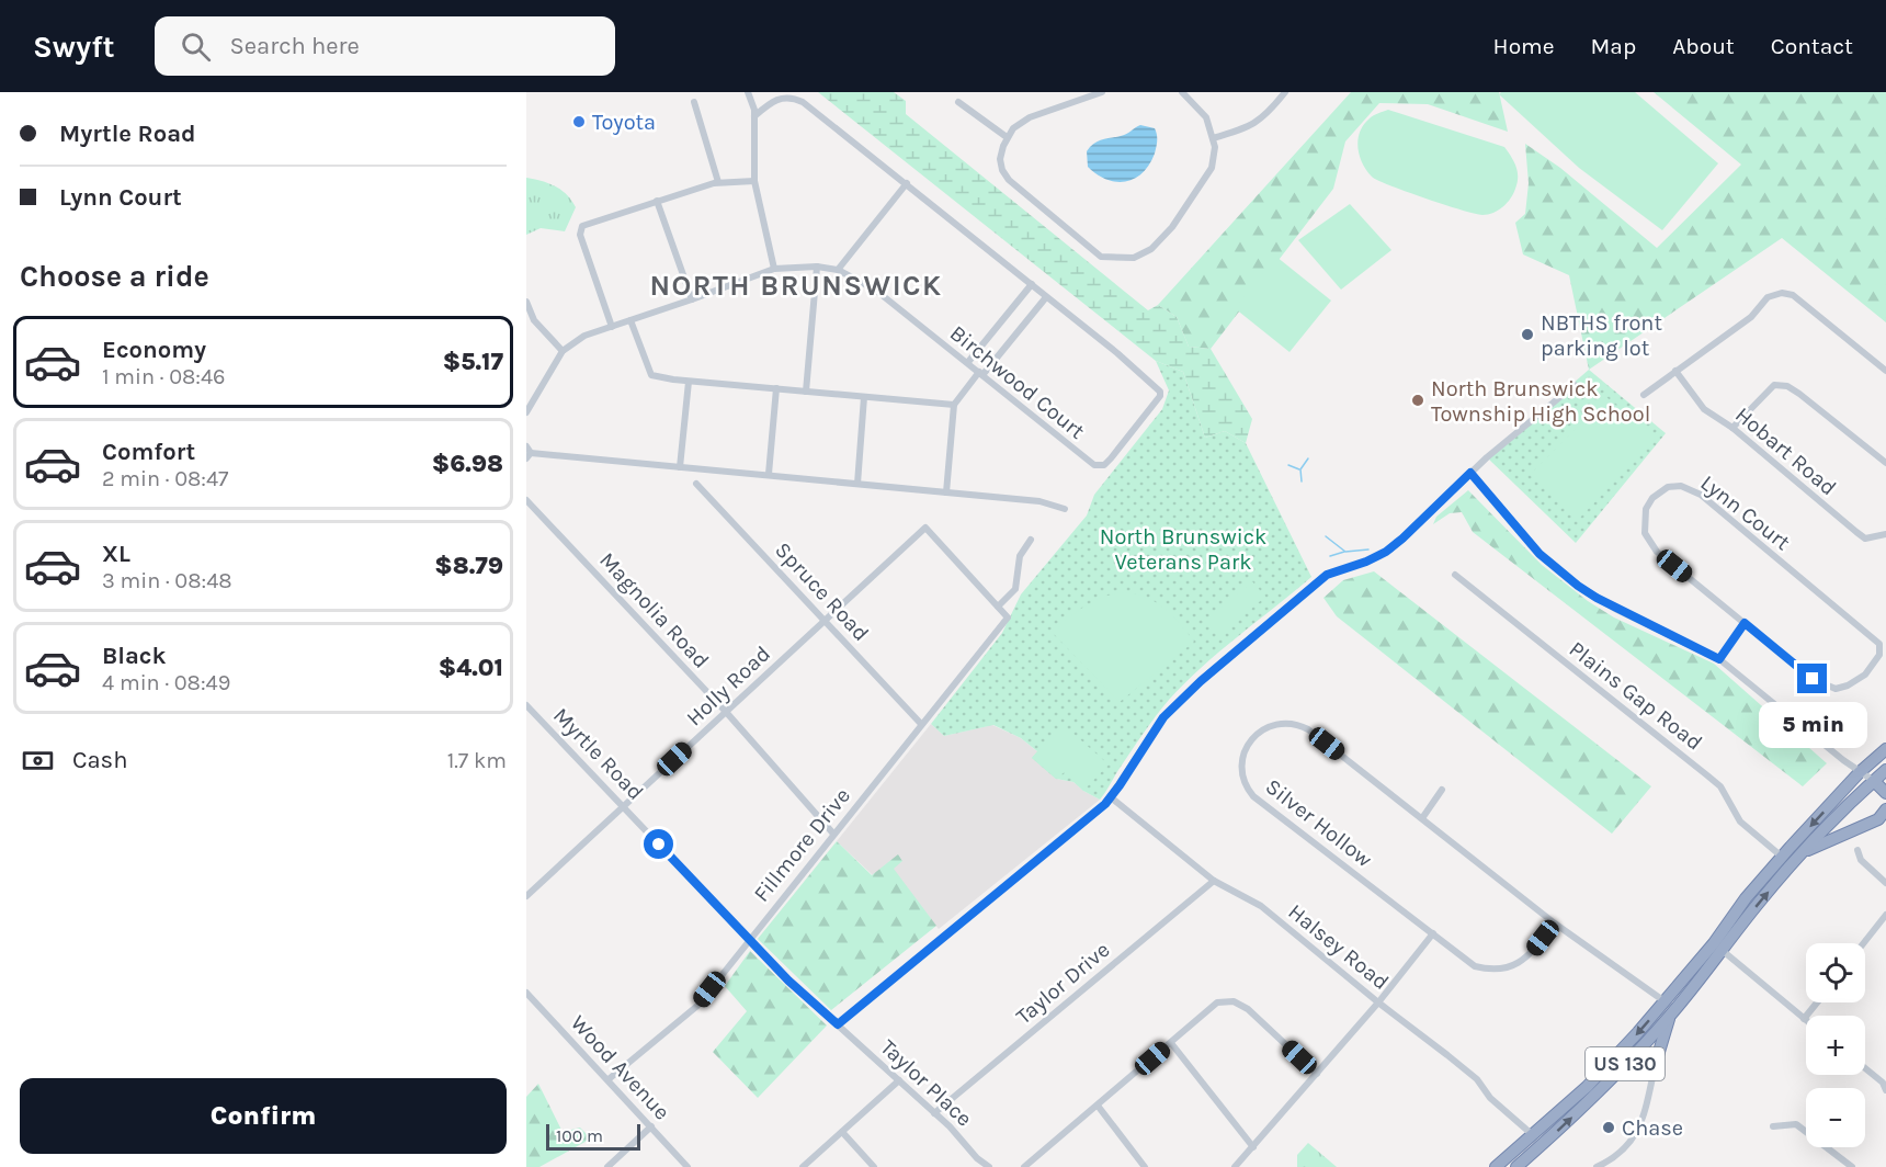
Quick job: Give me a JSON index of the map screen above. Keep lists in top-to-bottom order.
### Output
{
  "streets": {
    "highway": ["US 130"],
    "street": [
      "Birchwood Court",
      "Hobart Road",
      "Lynn Court",
      "Spruce Road",
      "Magnolia Road",
      "Holly Road",
      "Plains Gap Road",
      "Myrtle Road",
      "Silver Hollow",
      "Fillmore Drive",
      "Halsey Road",
      "Taylor Drive",
      "Wood Avenue",
      "Taylor Place"
    ]
  },
  "crossings": [
    ["Spruce Road", "Holly Road"],
    ["Spruce Road", "Fillmore Drive"],
    ["Magnolia Road", "Holly Road"],
    ["Magnolia Road", "Fillmore Drive"],
    ["Holly Road", "Myrtle Road"],
    ["Holly Road", "Fillmore Drive"],
    ["Plains Gap Road", "US 130"],
    ["Myrtle Road", "Fillmore Drive"],
    ["Myrtle Road", "Taylor Place"],
    ["Silver Hollow", "US 130"],
    ["Fillmore Drive", "Wood Avenue"],
    ["Halsey Road", "Taylor Drive"],
    ["Halsey Road", "US 130"],
    ["Taylor Drive", "Taylor Place"]
  ],
  "districts": ["NORTH BRUNSWICK"],
  "parks": ["North Brunswick Veterans Park"],
  "places": [
    "Toyota",
    "NBTHS front parking lot",
    "North Brunswick Township High School",
    "Chase"
  ],
  "scale_bar": "100 m",
  "page": {
    "header": "Swyft",
    "search": "Search here",
    "nav": [
      "Home",
      "Map",
      "About",
      "Contact"
    ],
    "banner": ["Myrtle Road", "Lynn Court"],
    "heading": "Choose a ride",
    "list": [
      {
        "name": "Economy",
        "note": "1 min · 08:46",
        "value": "$5.17"
      },
      {
        "name": "Comfort",
        "note": "2 min · 08:47",
        "value": "$6.98"
      },
      {
        "name": "XL",
        "note": "3 min · 08:48",
        "value": "$8.79"
      },
      {
        "name": "Black",
        "note": "4 min · 08:49",
        "value": "$4.01"
      }
    ],
    "bubble": "5 min",
    "pay": ["Cash", "1.7 km"],
    "map_buttons": ["+", "−"],
    "buttons": "Confirm",
    "scale": "100 m"
  }
}
